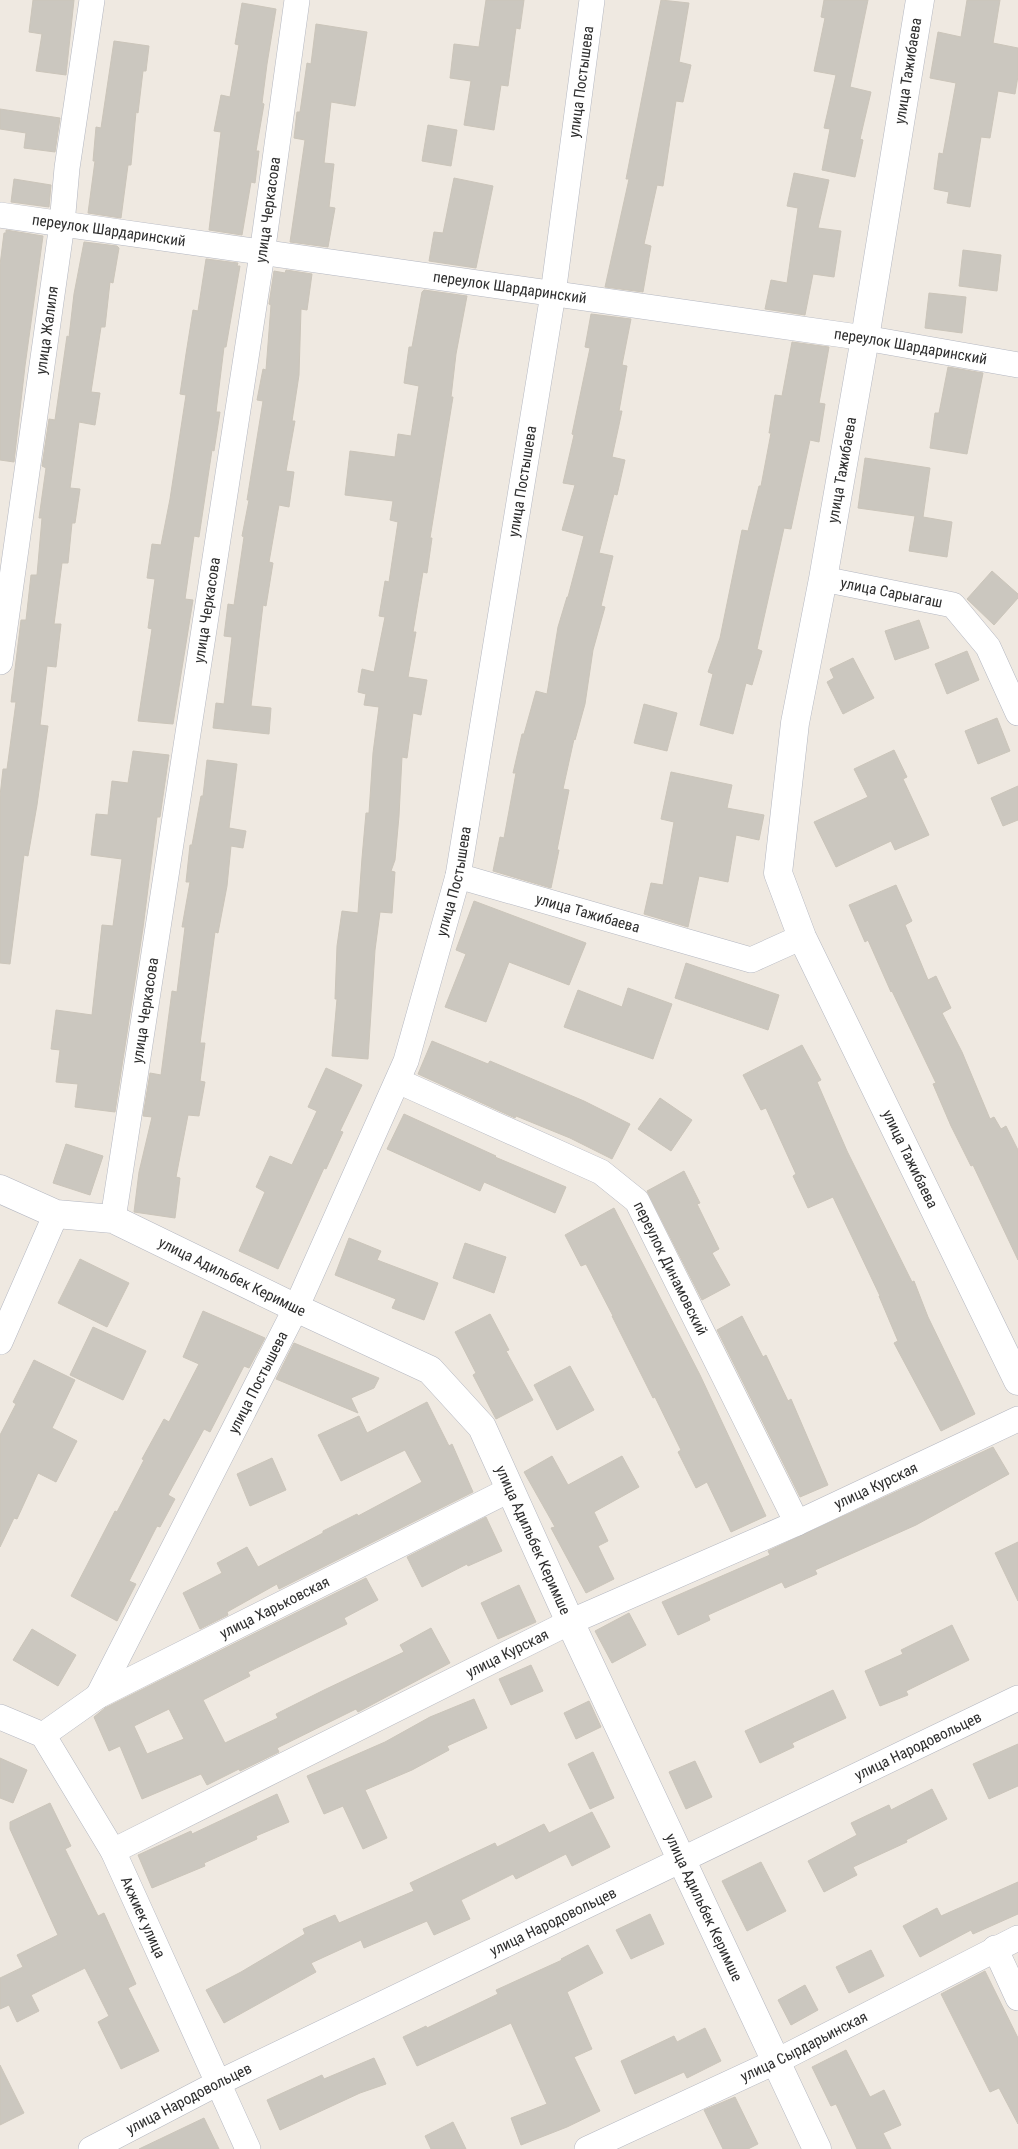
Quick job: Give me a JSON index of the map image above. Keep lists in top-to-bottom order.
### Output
{
  "streets": {
    "street": [
      "улица Тажибаева",
      "улица Постышева",
      "улица Черкасова",
      "переулок Шардаринский",
      "улица Жалиля",
      "улица Сарыагаш",
      "переулок Динамовский",
      "улица Адильбек Керимше",
      "улица Курская",
      "улица Харьковская",
      "улица Народовольцев",
      "Акжиек улица",
      "улица Сырдарьинская"
    ]
  },
  "crossings": [
    ["улица Тажибаева", "улица Постышева"],
    ["улица Тажибаева", "переулок Шардаринский"],
    ["улица Тажибаева", "улица Сарыагаш"],
    ["улица Постышева", "переулок Шардаринский"],
    ["улица Постышева", "переулок Динамовский"],
    ["улица Постышева", "улица Адильбек Керимше"],
    ["улица Постышева", "улица Харьковская"],
    ["улица Черкасова", "переулок Шардаринский"],
    ["улица Черкасова", "улица Адильбек Керимше"],
    ["переулок Шардаринский", "улица Жалиля"],
    ["переулок Динамовский", "улица Курская"],
    ["улица Адильбек Керимше", "улица Курская"],
    ["улица Адильбек Керимше", "улица Харьковская"],
    ["улица Адильбек Керимше", "улица Народовольцев"],
    ["улица Адильбек Керимше", "улица Сырдарьинская"],
    ["улица Курская", "Акжиек улица"],
    ["улица Харьковская", "Акжиек улица"],
    ["улица Народовольцев", "Акжиек улица"]
  ]
}
